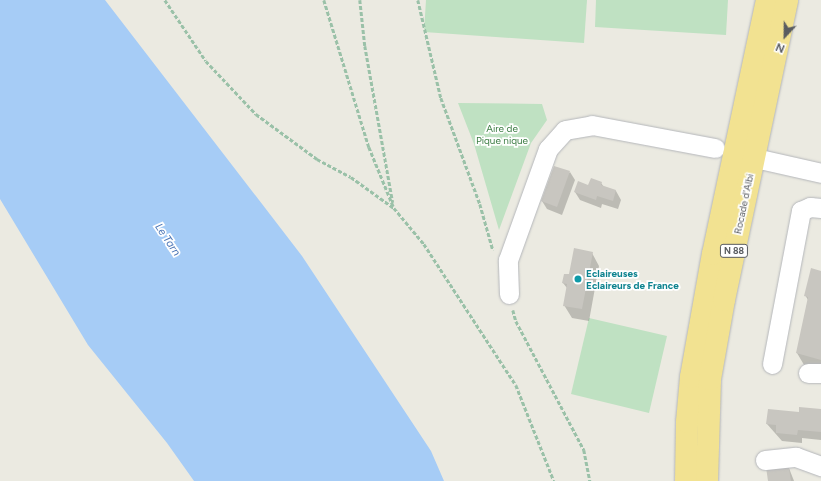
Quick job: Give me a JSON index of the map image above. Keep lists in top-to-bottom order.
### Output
{
  "streets": {
    "highway": ["Rocade d'Albi", "N 88"]
  },
  "water": ["Le Tarn"],
  "parks": ["Aire de Pique nique"],
  "places": ["Eclaireuses Eclaireurs de France"],
  "north": "bottom"
}
